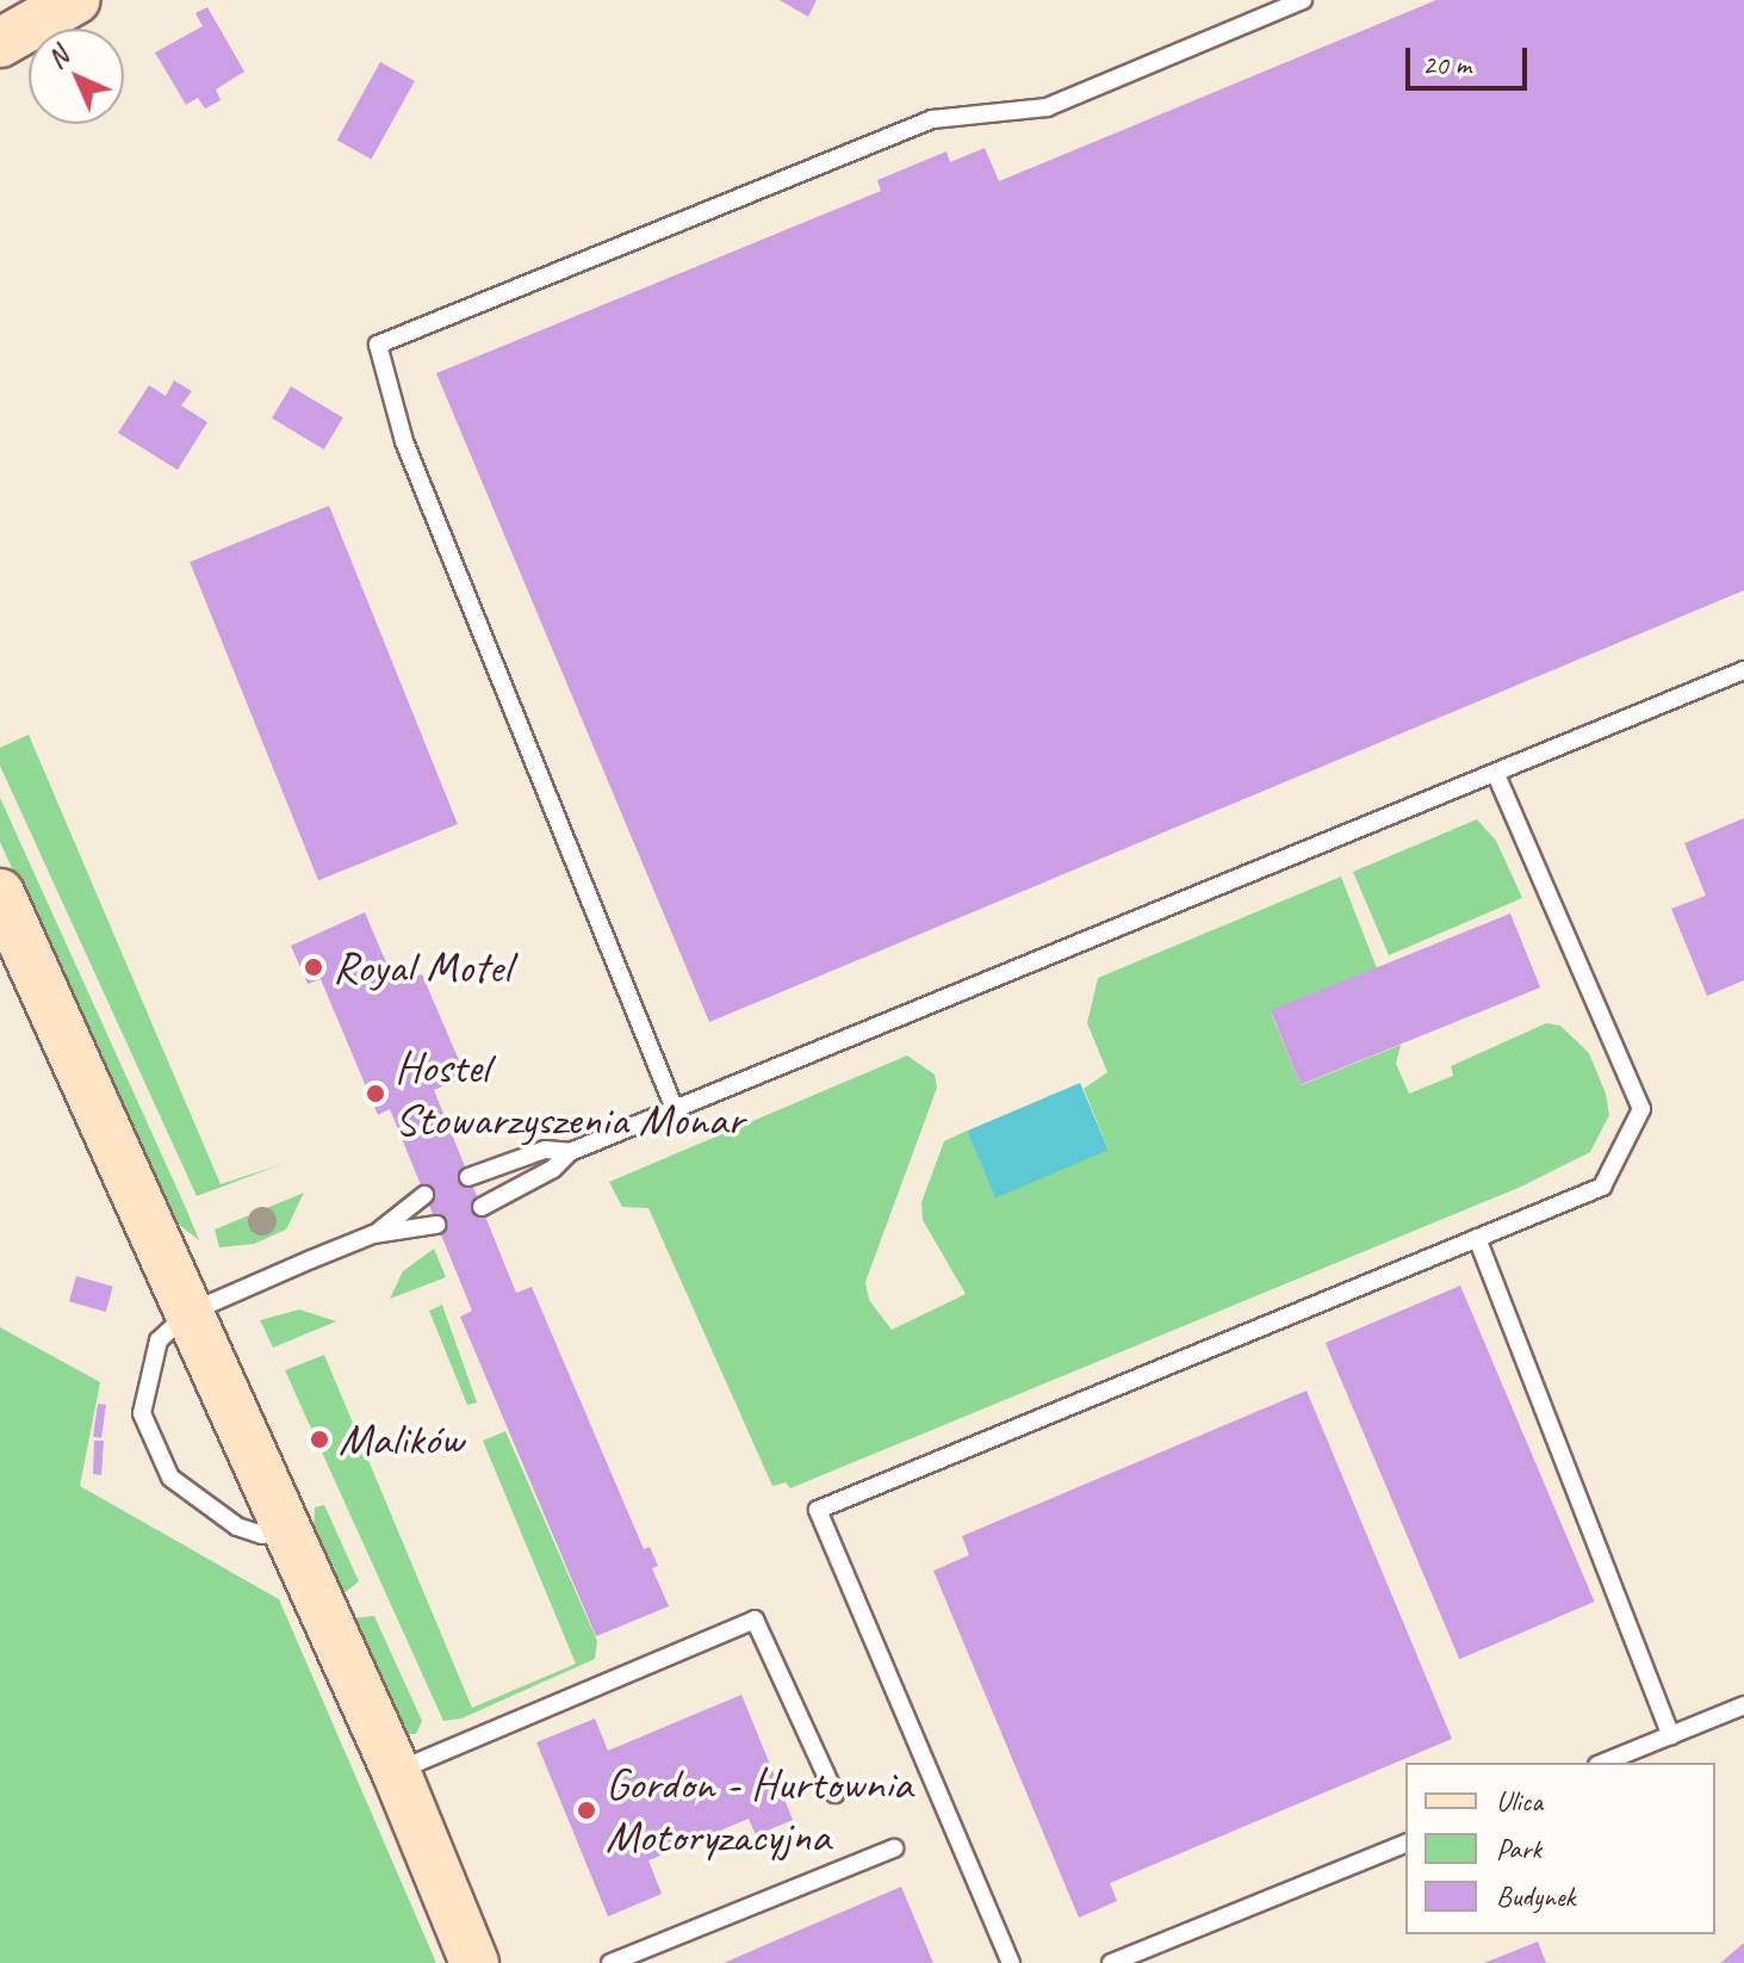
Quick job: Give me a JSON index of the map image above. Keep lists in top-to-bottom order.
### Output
{
  "places": [
    "Royal Motel",
    "Hostel Stowarzyszenia Monar",
    "Malików",
    "Gordon - Hurtownia Motoryzacyjna"
  ],
  "legend": ["Ulica", "Park", "Budynek"],
  "scale_bar": "20 m",
  "north": "top left"
}
